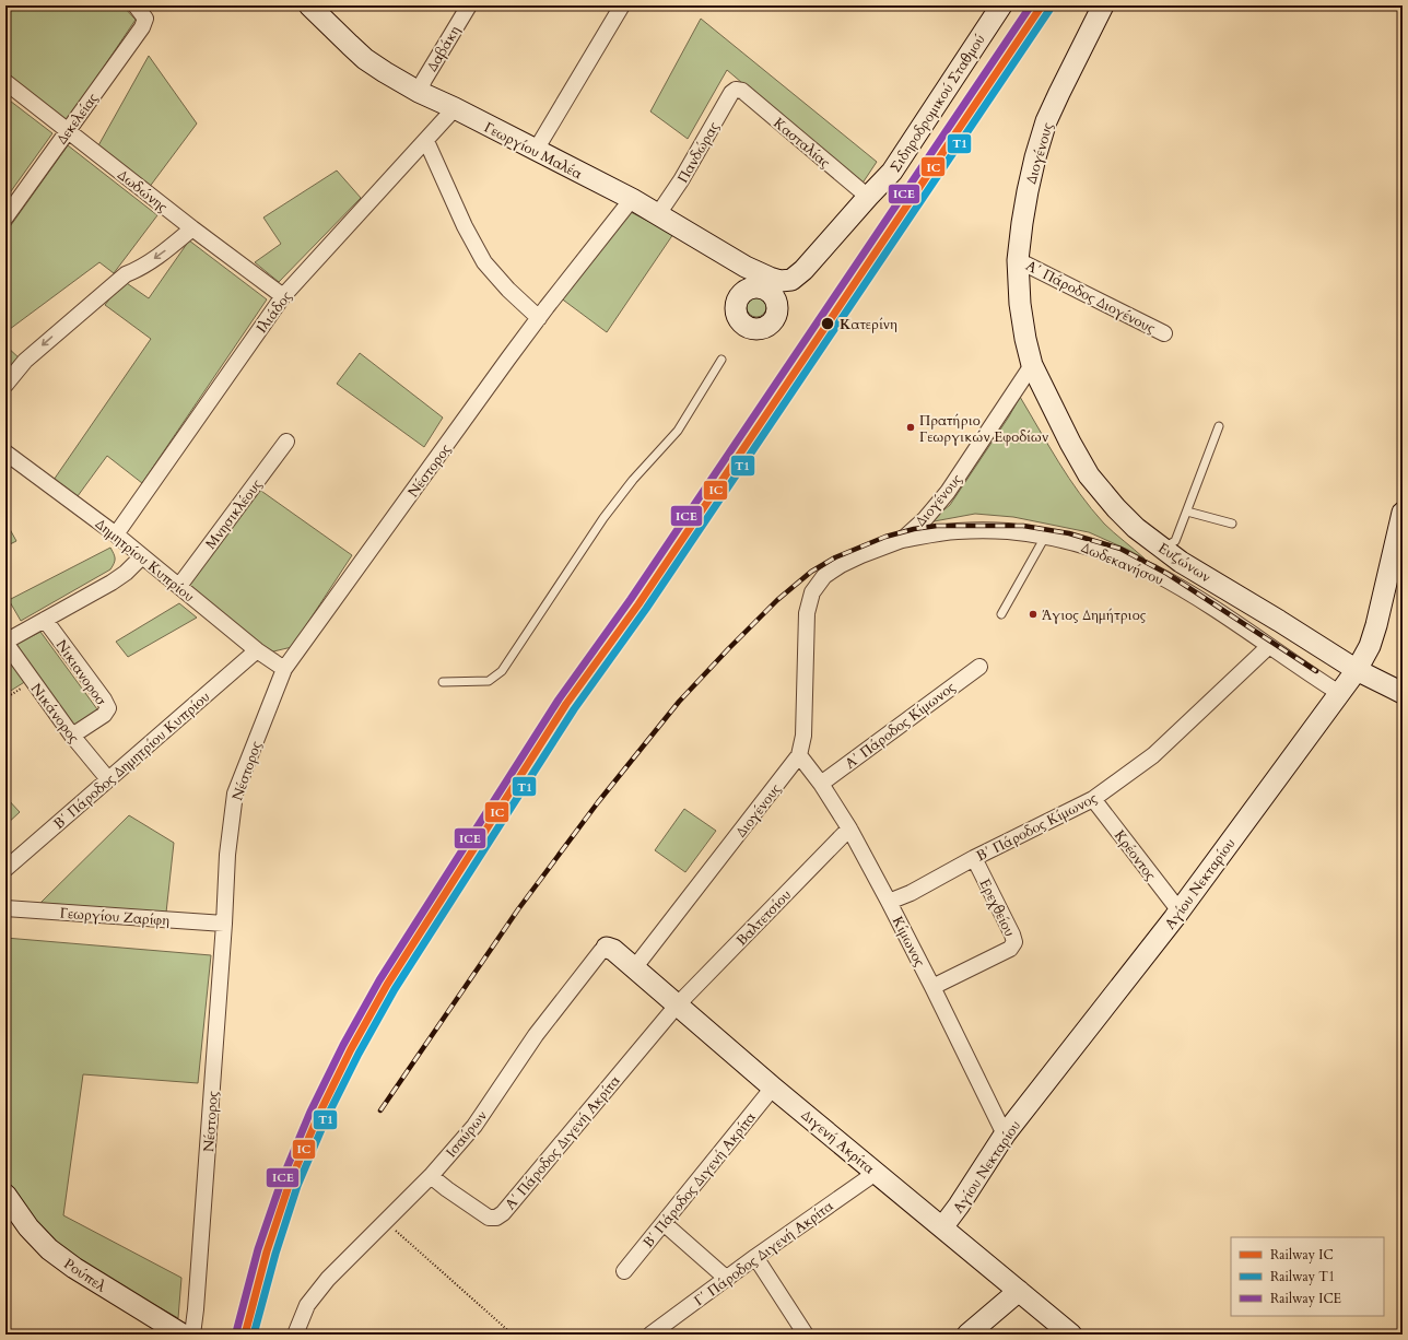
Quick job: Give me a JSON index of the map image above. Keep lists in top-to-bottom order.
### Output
{
  "streets": {
    "street": [
      "Δαβάκη",
      "Σιδηροδρομικού Σταθμού",
      "Δεκελείας",
      "Κασταλίας",
      "Γεωργίου Μαλέα",
      "Πανδώρας",
      "Διογένους",
      "Δωδώνης",
      "Α΄ Πάροδος Διογένους",
      "Ιλιάδος",
      "Νέστορος",
      "Μνησικλέους",
      "Δημητρίου Κυπρίου",
      "Ευζώνων",
      "Δωδεκανήσου",
      "Νικιανοροσ",
      "Νικάνορος",
      "Α΄ Πάροδος Κίμωνος",
      "Β΄ Πάροδος Δημητρίου Κυπρίου",
      "Β΄ Πάροδος Κίμωνος",
      "Κρέοντος",
      "Αγίου Νεκταρίου",
      "Ερεχθείου",
      "Γεωργίου Ζαρίφη",
      "Βαλτετσίου",
      "Κίμωνος",
      "Ισαύρων",
      "Διγενή Ακρίτα",
      "Α΄ Πάροδος Διγενή Ακρίτα",
      "Β΄ Πάροδος Διγενή Ακρίτα",
      "Γ΄ Πάροδος Διγενή Ακρίτα",
      "Ρούπελ"
    ]
  },
  "crossings": [
    ["Δαβάκη", "Γεωργίου Μαλέα"],
    ["Σιδηροδρομικού Σταθμού", "Κασταλίας"],
    ["Σιδηροδρομικού Σταθμού", "Γεωργίου Μαλέα"],
    ["Δεκελείας", "Δωδώνης"],
    ["Κασταλίας", "Πανδώρας"],
    ["Γεωργίου Μαλέα", "Πανδώρας"],
    ["Γεωργίου Μαλέα", "Ιλιάδος"],
    ["Γεωργίου Μαλέα", "Νέστορος"],
    ["Διογένους", "Α΄ Πάροδος Διογένους"],
    ["Διογένους", "Ευζώνων"],
    ["Διογένους", "Δωδεκανήσου"],
    ["Διογένους", "Κίμωνος"],
    ["Διογένους", "Διγενή Ακρίτα"],
    ["Δωδώνης", "Ιλιάδος"],
    ["Ιλιάδος", "Δημητρίου Κυπρίου"],
    ["Νέστορος", "Δημητρίου Κυπρίου"],
    ["Νέστορος", "Γεωργίου Ζαρίφη"],
    ["Μνησικλέους", "Δημητρίου Κυπρίου"],
    ["Δημητρίου Κυπρίου", "Β΄ Πάροδος Δημητρίου Κυπρίου"],
    ["Ευζώνων", "Αγίου Νεκταρίου"],
    ["Δωδεκανήσου", "Β΄ Πάροδος Κίμωνος"],
    ["Δωδεκανήσου", "Αγίου Νεκταρίου"],
    ["Νικιανοροσ", "Νικάνορος"],
    ["Νικάνορος", "Β΄ Πάροδος Δημητρίου Κυπρίου"],
    ["Α΄ Πάροδος Κίμωνος", "Κίμωνος"],
    ["Β΄ Πάροδος Κίμωνος", "Κρέοντος"],
    ["Β΄ Πάροδος Κίμωνος", "Ερεχθείου"],
    ["Β΄ Πάροδος Κίμωνος", "Κίμωνος"],
    ["Κρέοντος", "Αγίου Νεκταρίου"],
    ["Αγίου Νεκταρίου", "Κίμωνος"],
    ["Αγίου Νεκταρίου", "Διγενή Ακρίτα"],
    ["Ερεχθείου", "Κίμωνος"],
    ["Βαλτετσίου", "Κίμωνος"],
    ["Βαλτετσίου", "Διγενή Ακρίτα"],
    ["Βαλτετσίου", "Α΄ Πάροδος Διγενή Ακρίτα"],
    ["Ισαύρων", "Διγενή Ακρίτα"],
    ["Ισαύρων", "Α΄ Πάροδος Διγενή Ακρίτα"],
    ["Διγενή Ακρίτα", "Α΄ Πάροδος Διγενή Ακρίτα"],
    ["Διγενή Ακρίτα", "Β΄ Πάροδος Διγενή Ακρίτα"],
    ["Διγενή Ακρίτα", "Γ΄ Πάροδος Διγενή Ακρίτα"]
  ],
  "places": ["Κατερίνη", "Πρατήριο Γεωργικών Εφοδίων", "Άγιος Δημήτριος"],
  "lines": ["rail line IC", "rail line ICE", "rail line T1"],
  "legend": ["Railway IC", "Railway T1", "Railway ICE"]
}
